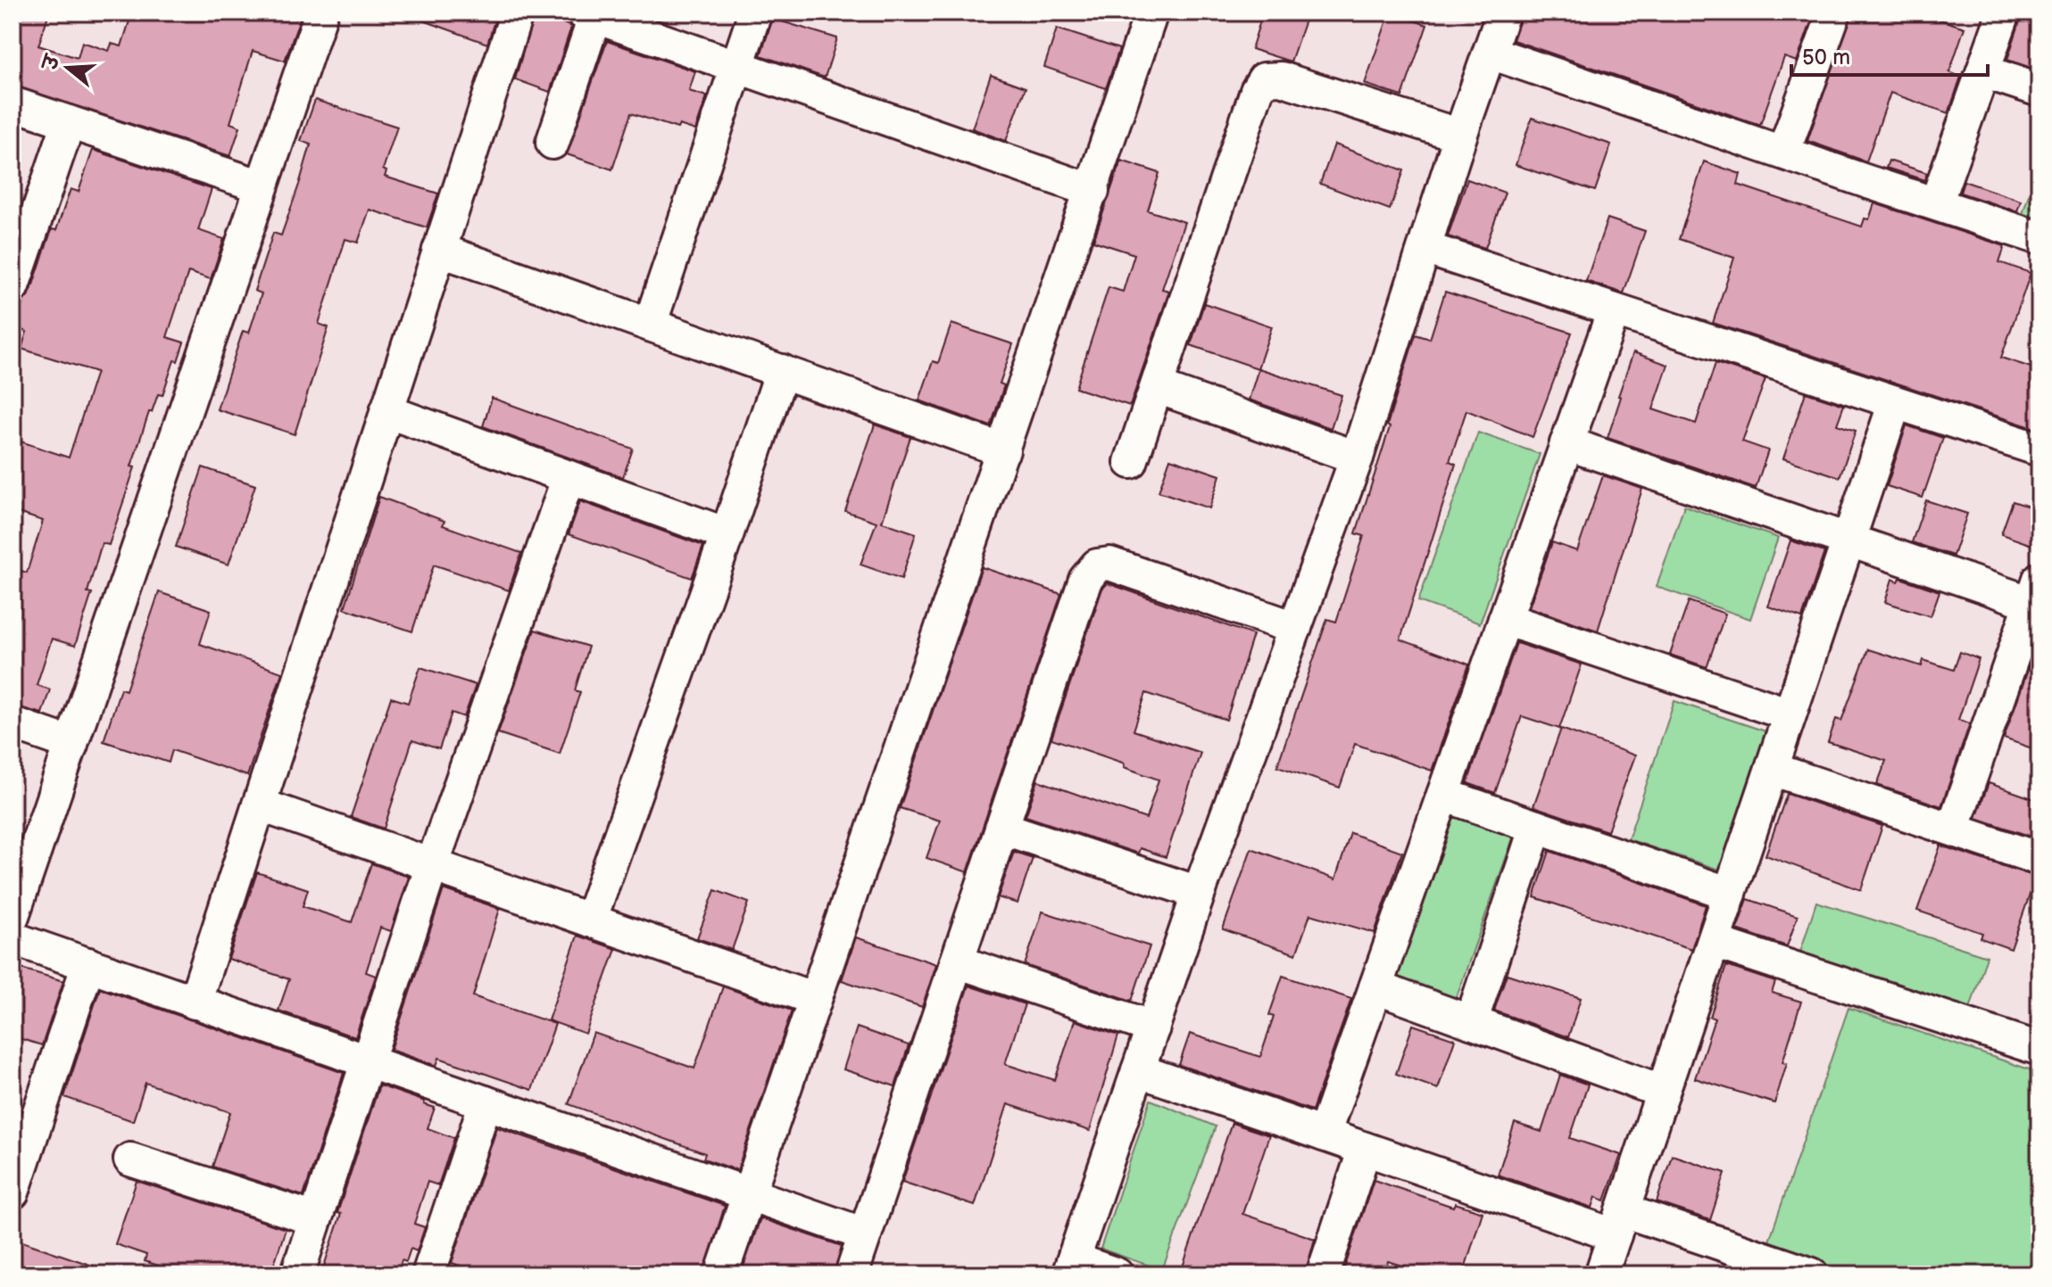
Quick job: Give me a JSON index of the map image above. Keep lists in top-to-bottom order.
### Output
{
  "scale_bar": "50 m",
  "north": "left"
}
